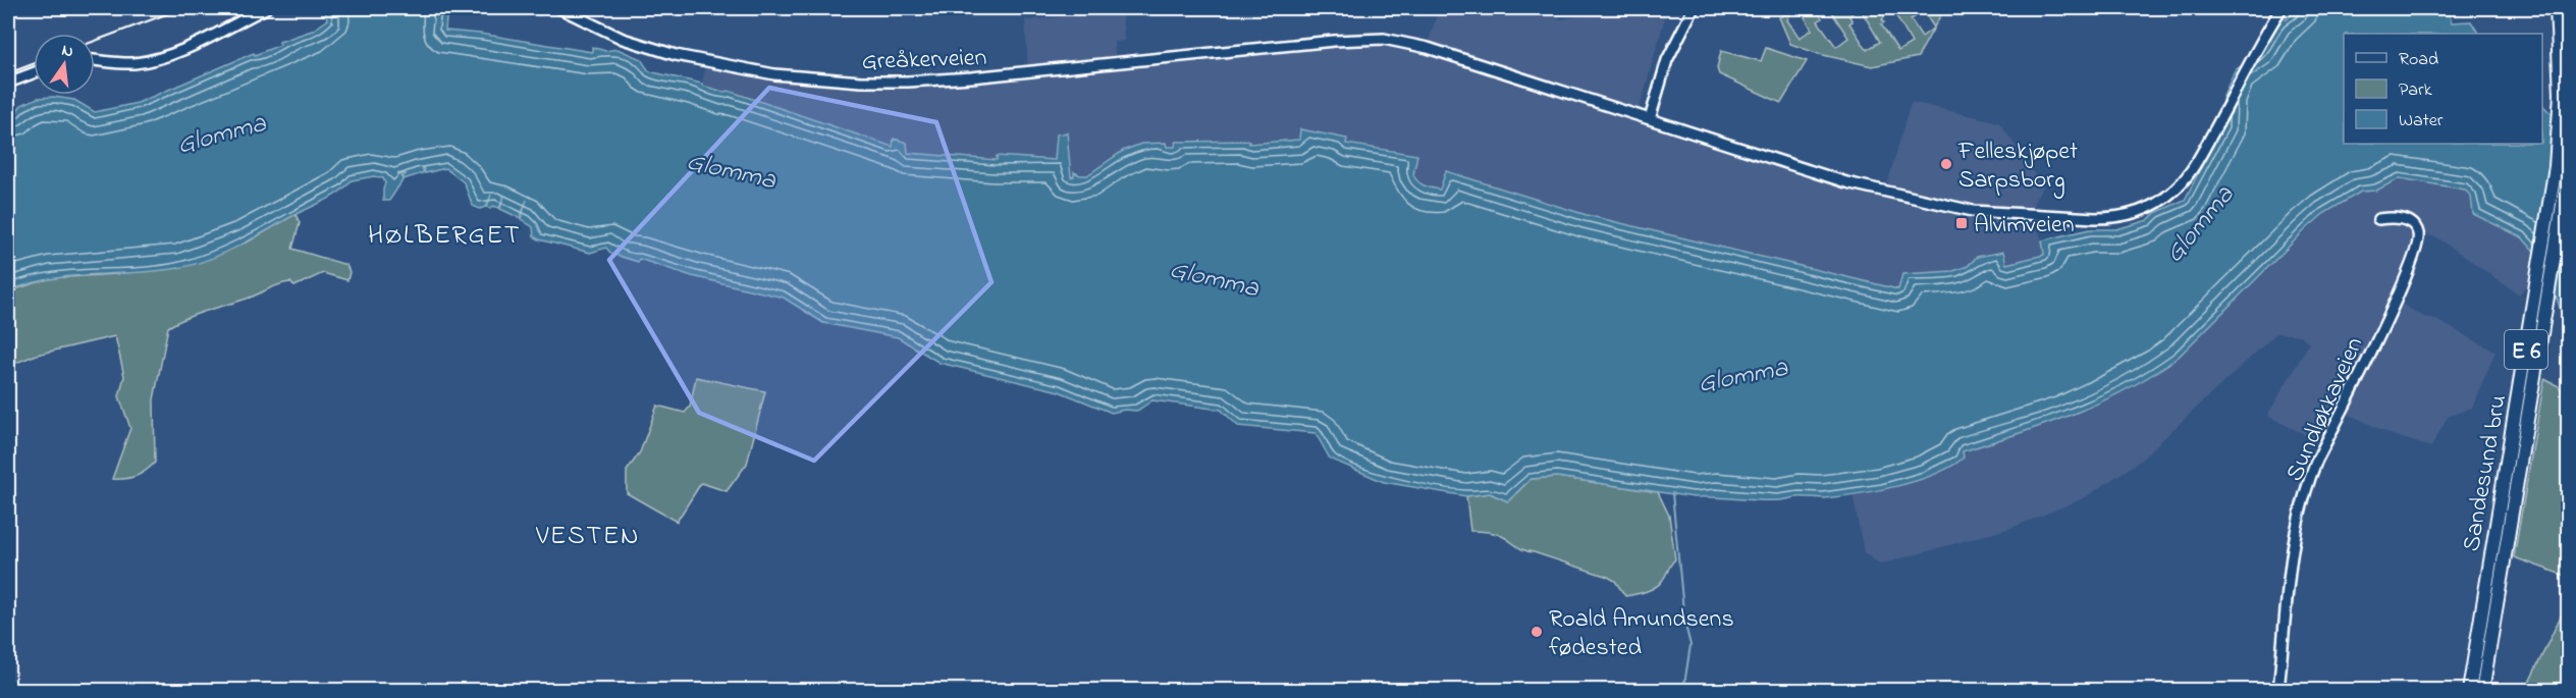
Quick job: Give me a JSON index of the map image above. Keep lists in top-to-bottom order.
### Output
{
  "streets": {
    "highway": ["E 6", "Sandesund bru"],
    "main road": ["Greåkerveien", "Sundløkkaveien"]
  },
  "districts": ["HØLBERGET", "VESTEN"],
  "water": ["Glomma"],
  "places": {
    "other": ["Felleskjøpet Sarpsborg", "Roald Amundsens fødested"],
    "transit": ["Alvimveien"]
  },
  "legend": ["Road", "Park", "Water"],
  "north": "top"
}
